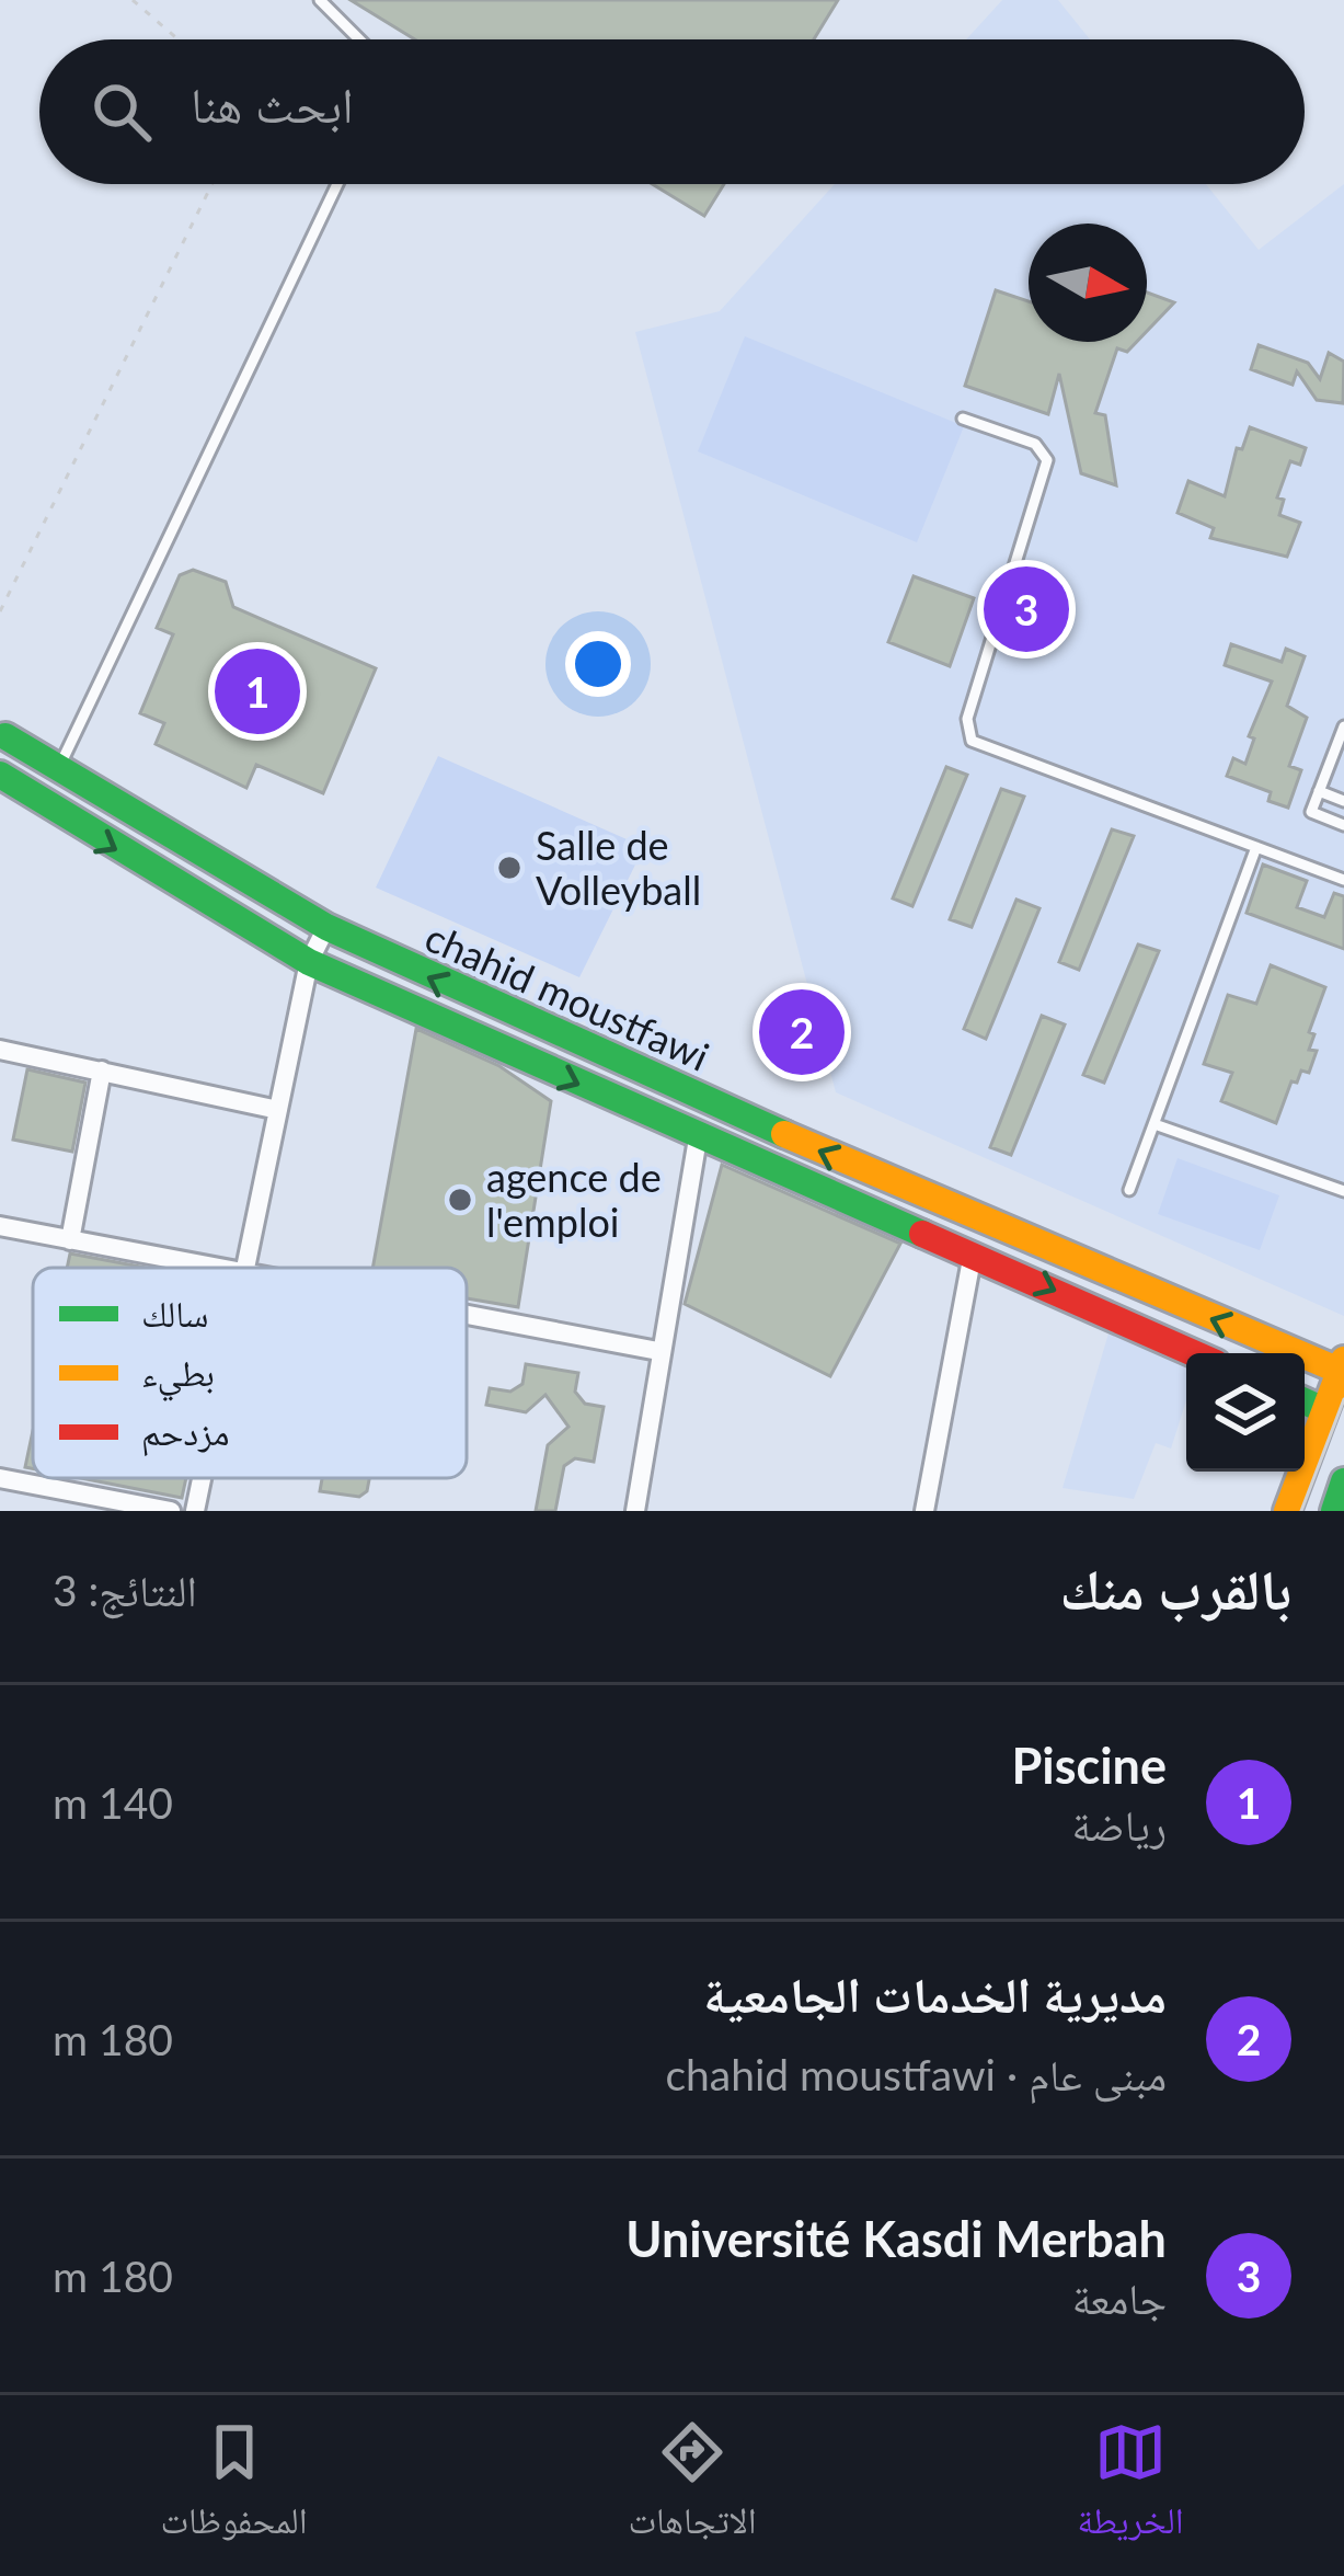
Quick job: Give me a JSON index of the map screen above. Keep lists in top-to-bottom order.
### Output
{
  "streets": {
    "main road": ["chahid moustfawi"]
  },
  "places": ["Salle de Volleyball", "agence de l'emploi"],
  "legend": ["سالك", "بطيء", "مزدحم"],
  "north": "right",
  "page": {
    "search": "ابحث هنا",
    "pins": ["3", "1", "2"],
    "heading": ["بالقرب منك", "النتائج: 3"],
    "list": [
      {
        "mark": "1",
        "name": "Piscine",
        "note": "رياضة",
        "value": "140 m"
      },
      {
        "mark": "2",
        "name": "مديرية الخدمات الجامعية",
        "note": "مبنى عام · chahid moustfawi",
        "value": "180 m"
      },
      {
        "mark": "3",
        "name": "Université Kasdi Merbah",
        "note": "جامعة",
        "value": "180 m"
      }
    ],
    "nav": ["الخريطة", "الاتجاهات", "المحفوظات"]
  }
}
